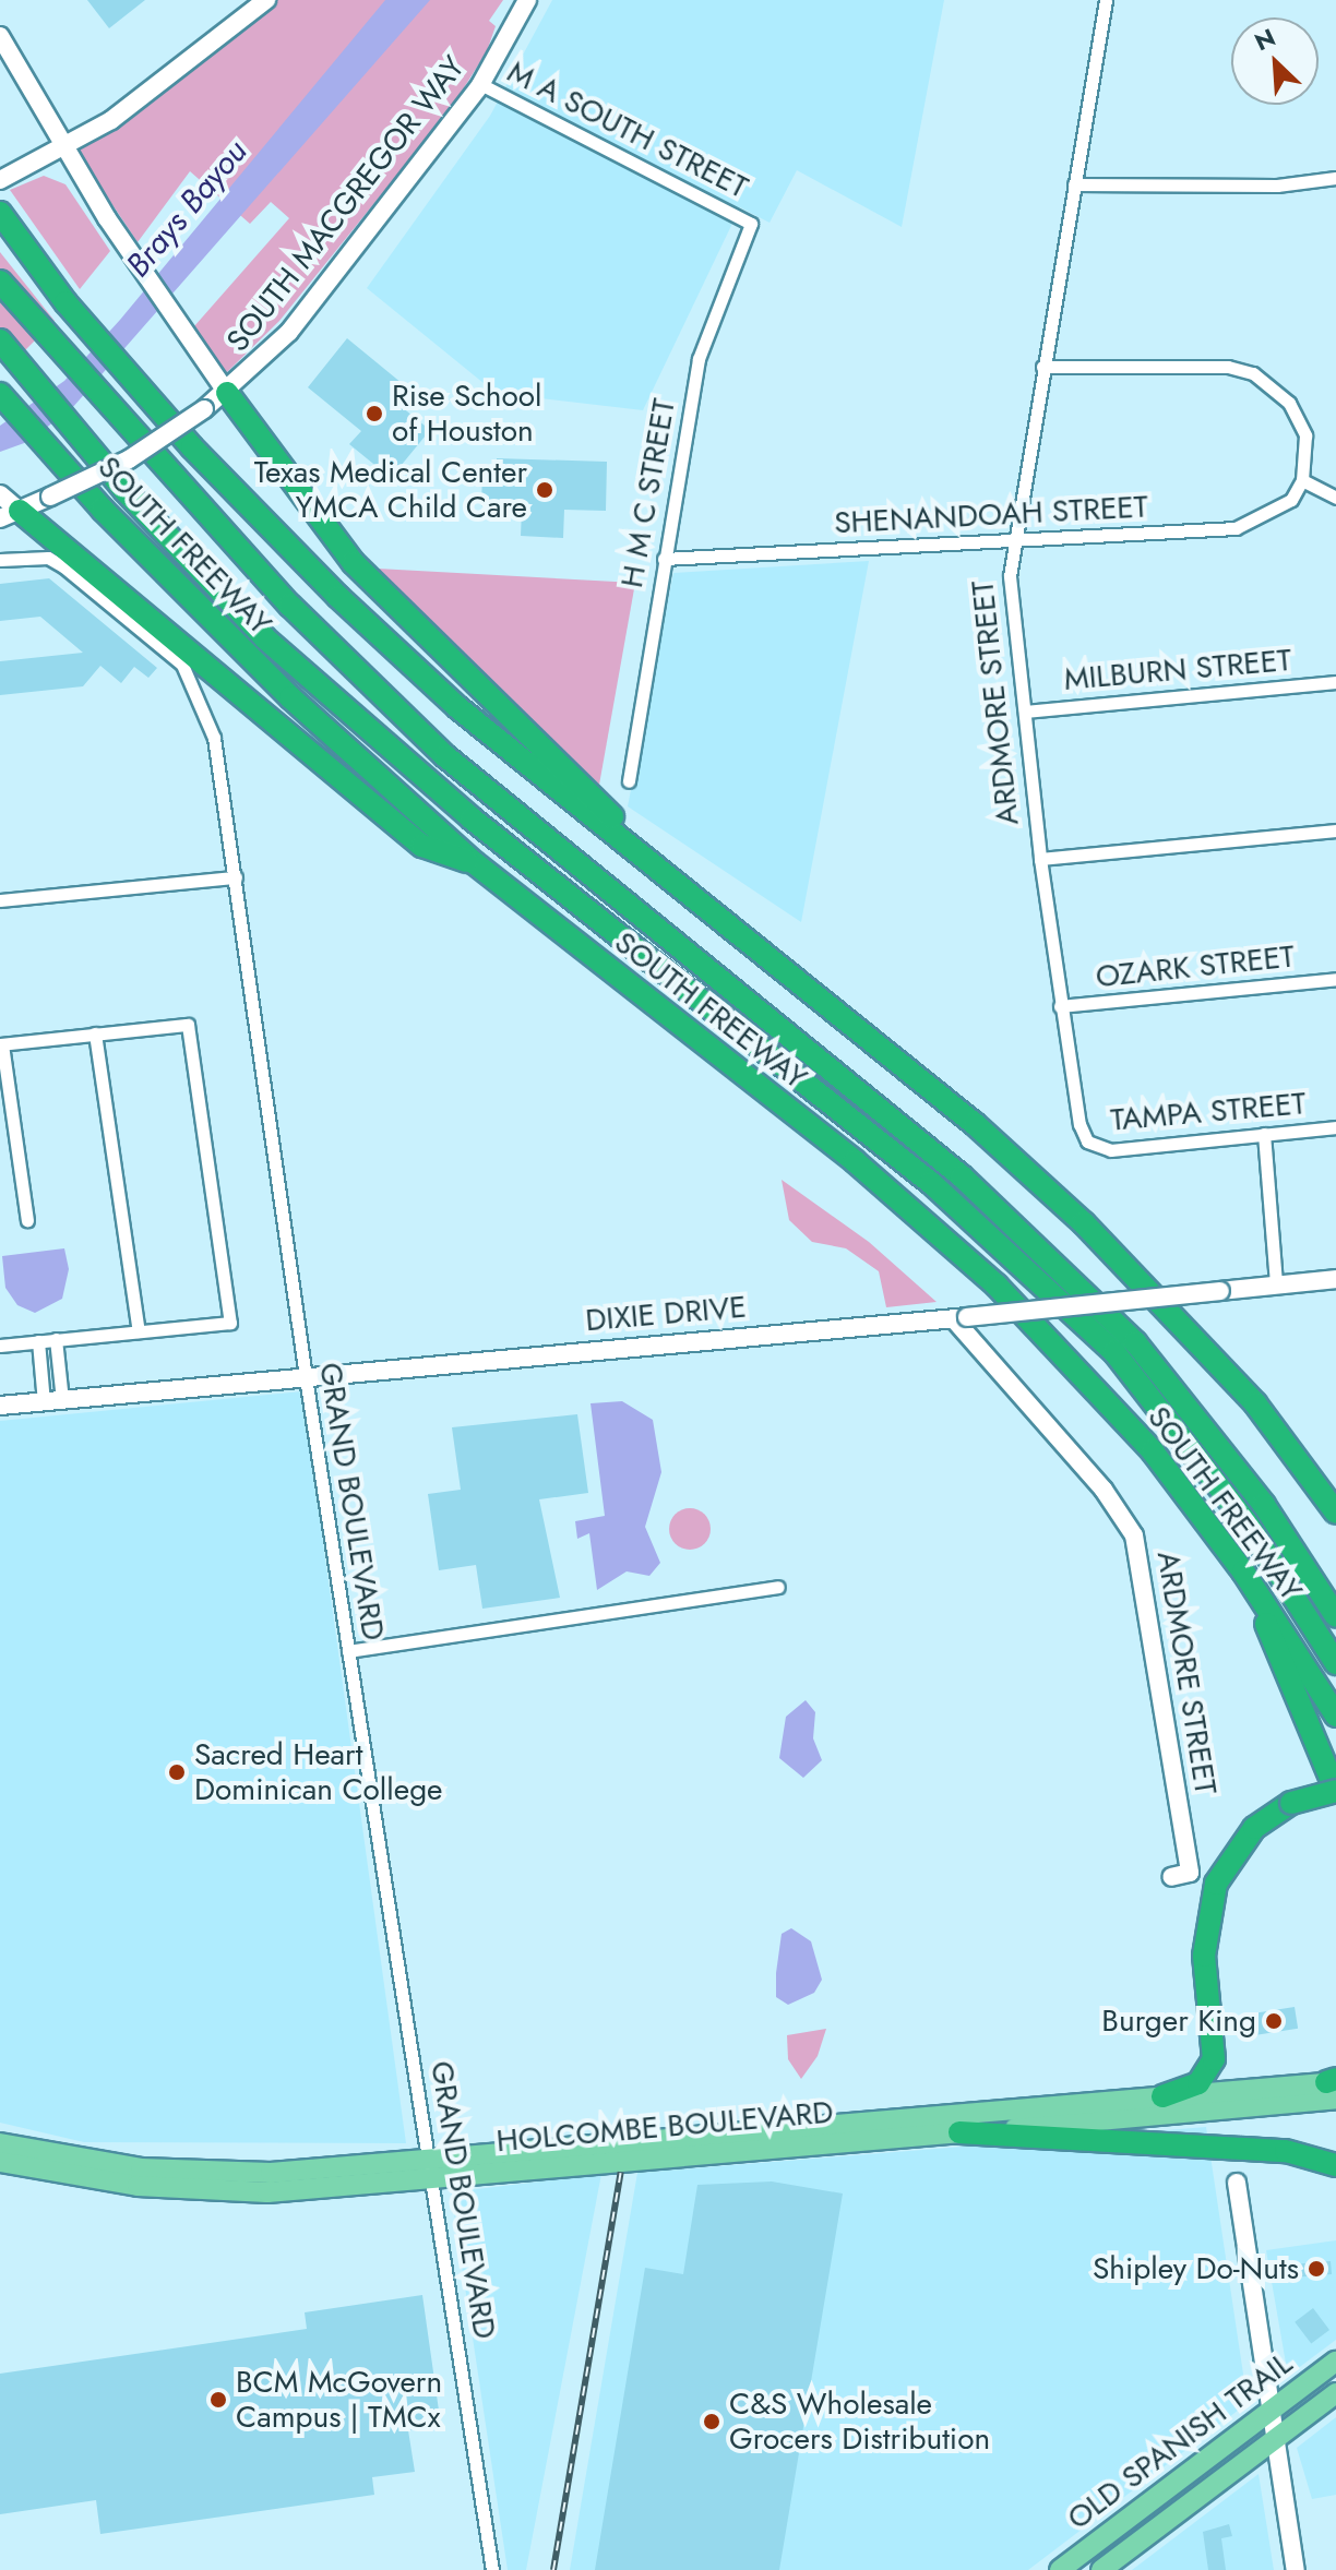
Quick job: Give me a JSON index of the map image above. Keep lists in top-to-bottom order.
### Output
{
  "streets": {
    "highway": ["SOUTH FREEWAY"],
    "main road": ["HOLCOMBE BOULEVARD", "OLD SPANISH TRAIL"],
    "street": [
      "M A SOUTH STREET",
      "SOUTH MACGREGOR WAY",
      "H M C STREET",
      "SHENANDOAH STREET",
      "MILBURN STREET",
      "ARDMORE STREET",
      "OZARK STREET",
      "TAMPA STREET",
      "DIXIE DRIVE",
      "GRAND BOULEVARD"
    ]
  },
  "crossings": [
    ["M A SOUTH STREET", "SOUTH MACGREGOR WAY"],
    ["M A SOUTH STREET", "H M C STREET"],
    ["H M C STREET", "SHENANDOAH STREET"],
    ["SHENANDOAH STREET", "ARDMORE STREET"],
    ["MILBURN STREET", "ARDMORE STREET"],
    ["ARDMORE STREET", "OZARK STREET"],
    ["ARDMORE STREET", "TAMPA STREET"],
    ["ARDMORE STREET", "DIXIE DRIVE"],
    ["DIXIE DRIVE", "GRAND BOULEVARD"],
    ["GRAND BOULEVARD", "HOLCOMBE BOULEVARD"]
  ],
  "water": ["Brays Bayou"],
  "places": [
    "Rise School of Houston",
    "Texas Medical Center YMCA Child Care",
    "Sacred Heart Dominican College",
    "Burger King",
    "Shipley Do-Nuts",
    "BCM McGovern Campus | TMCx",
    "C&S Wholesale Grocers Distribution"
  ],
  "north": "top left"
}
